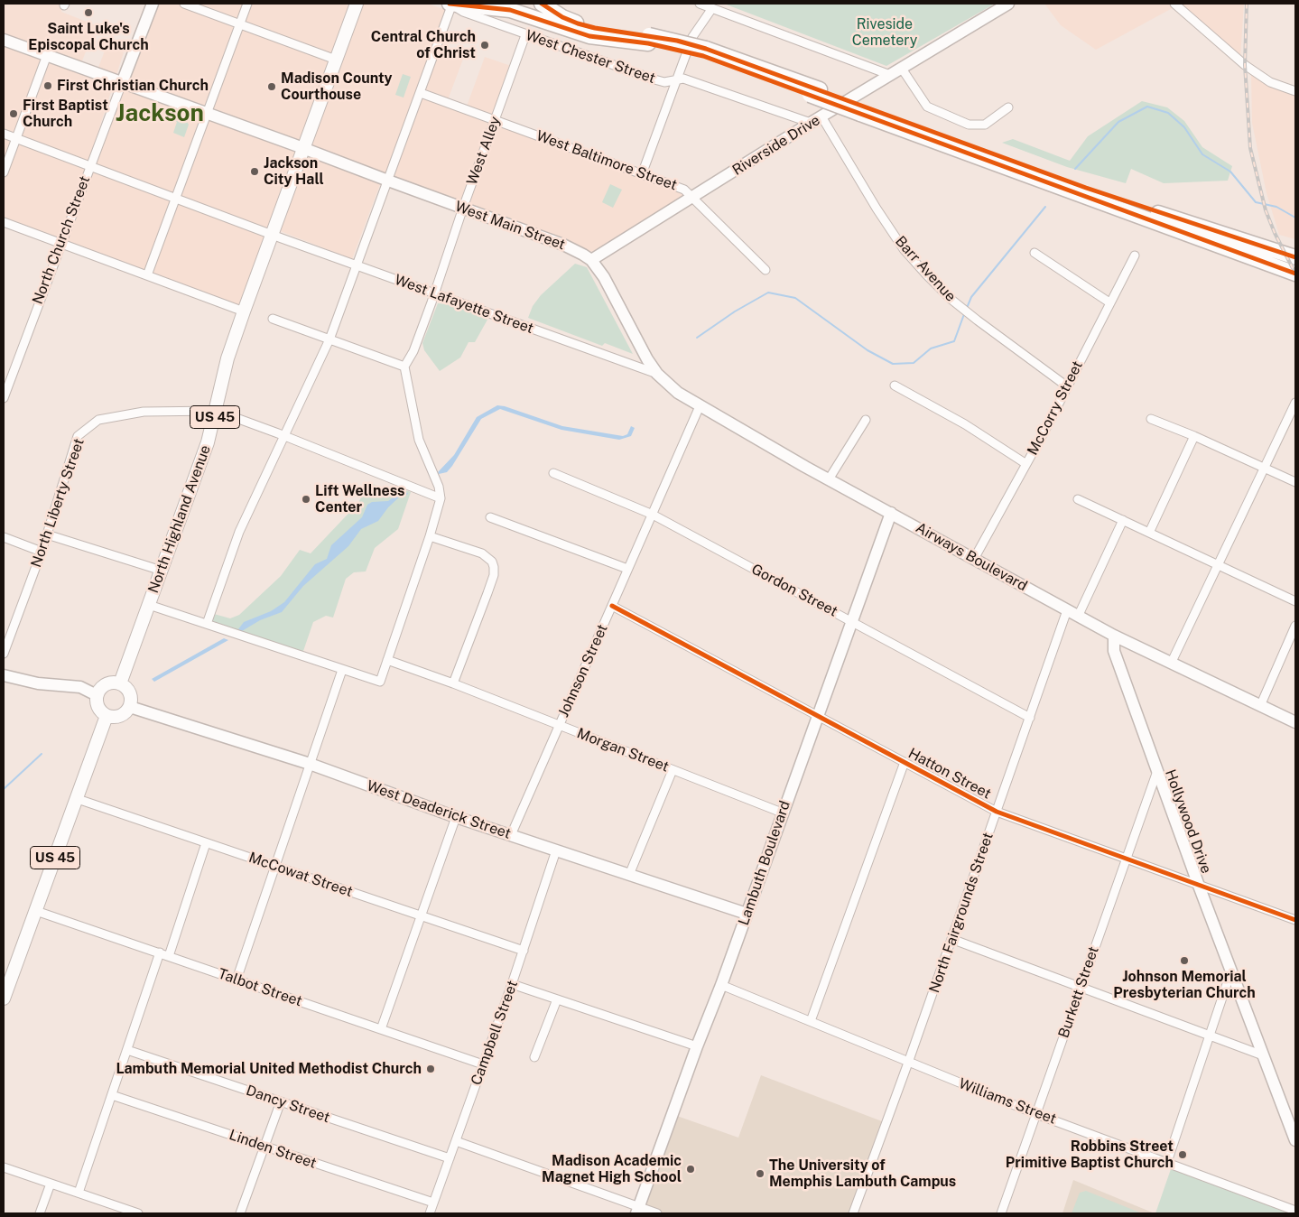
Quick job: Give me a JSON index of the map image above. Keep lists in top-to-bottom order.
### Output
{
  "streets": {
    "main road": ["US 45", "North Highland Avenue"],
    "street": [
      "West Chester Street",
      "Riverside Drive",
      "West Alley",
      "West Baltimore Street",
      "West Main Street",
      "North Church Street",
      "Barr Avenue",
      "West Lafayette Street",
      "McCorry Street",
      "North Liberty Street",
      "Airways Boulevard",
      "Gordon Street",
      "Johnson Street",
      "Morgan Street",
      "Hatton Street",
      "West Deaderick Street",
      "Hollywood Drive",
      "Lambuth Boulevard",
      "McCowat Street",
      "North Fairgrounds Street",
      "Talbot Street",
      "Burkett Street",
      "Campbell Street",
      "Williams Street",
      "Dancy Street",
      "Linden Street"
    ]
  },
  "crossings": [
    ["West Chester Street", "Riverside Drive"],
    ["West Chester Street", "West Alley"],
    ["Riverside Drive", "West Baltimore Street"],
    ["Riverside Drive", "West Main Street"],
    ["Riverside Drive", "Barr Avenue"],
    ["West Alley", "West Baltimore Street"],
    ["West Alley", "West Main Street"],
    ["West Alley", "West Lafayette Street"],
    ["West Main Street", "North Church Street"],
    ["West Main Street", "West Lafayette Street"],
    ["West Main Street", "US 45"],
    ["West Main Street", "North Highland Avenue"],
    ["West Main Street", "Airways Boulevard"],
    ["North Church Street", "West Lafayette Street"],
    ["Barr Avenue", "McCorry Street"],
    ["West Lafayette Street", "North Highland Avenue"],
    ["West Lafayette Street", "Airways Boulevard"],
    ["McCorry Street", "Airways Boulevard"],
    ["US 45", "North Highland Avenue"],
    ["US 45", "West Deaderick Street"],
    ["US 45", "McCowat Street"],
    ["US 45", "Talbot Street"],
    ["North Liberty Street", "North Highland Avenue"],
    ["North Highland Avenue", "West Deaderick Street"],
    ["Airways Boulevard", "Johnson Street"],
    ["Airways Boulevard", "Hollywood Drive"],
    ["Airways Boulevard", "Lambuth Boulevard"],
    ["Airways Boulevard", "North Fairgrounds Street"],
    ["Gordon Street", "Johnson Street"],
    ["Gordon Street", "Lambuth Boulevard"],
    ["Gordon Street", "North Fairgrounds Street"],
    ["Johnson Street", "Morgan Street"],
    ["Johnson Street", "Hatton Street"],
    ["Johnson Street", "West Deaderick Street"],
    ["Morgan Street", "Lambuth Boulevard"],
    ["Hatton Street", "Hollywood Drive"],
    ["Hatton Street", "Lambuth Boulevard"],
    ["Hatton Street", "North Fairgrounds Street"],
    ["Hatton Street", "Burkett Street"],
    ["West Deaderick Street", "Lambuth Boulevard"],
    ["West Deaderick Street", "Campbell Street"],
    ["Hollywood Drive", "Burkett Street"],
    ["Lambuth Boulevard", "Williams Street"],
    ["McCowat Street", "Campbell Street"],
    ["North Fairgrounds Street", "Williams Street"],
    ["Talbot Street", "Campbell Street"],
    ["Burkett Street", "Williams Street"],
    ["Campbell Street", "Dancy Street"],
    ["Campbell Street", "Linden Street"]
  ],
  "districts": ["Jackson"],
  "parks": ["Riveside Cemetery"],
  "places": [
    "Saint Luke's Episcopal Church",
    "Central Church of Christ",
    "First Christian Church",
    "Madison County Courthouse",
    "First Baptist Church",
    "Jackson City Hall",
    "Lift Wellness Center",
    "Johnson Memorial Presbyterian Church",
    "Lambuth Memorial United Methodist Church",
    "Robbins Street Primitive Baptist Church",
    "Madison Academic Magnet High School",
    "The University of Memphis Lambuth Campus"
  ]
}
